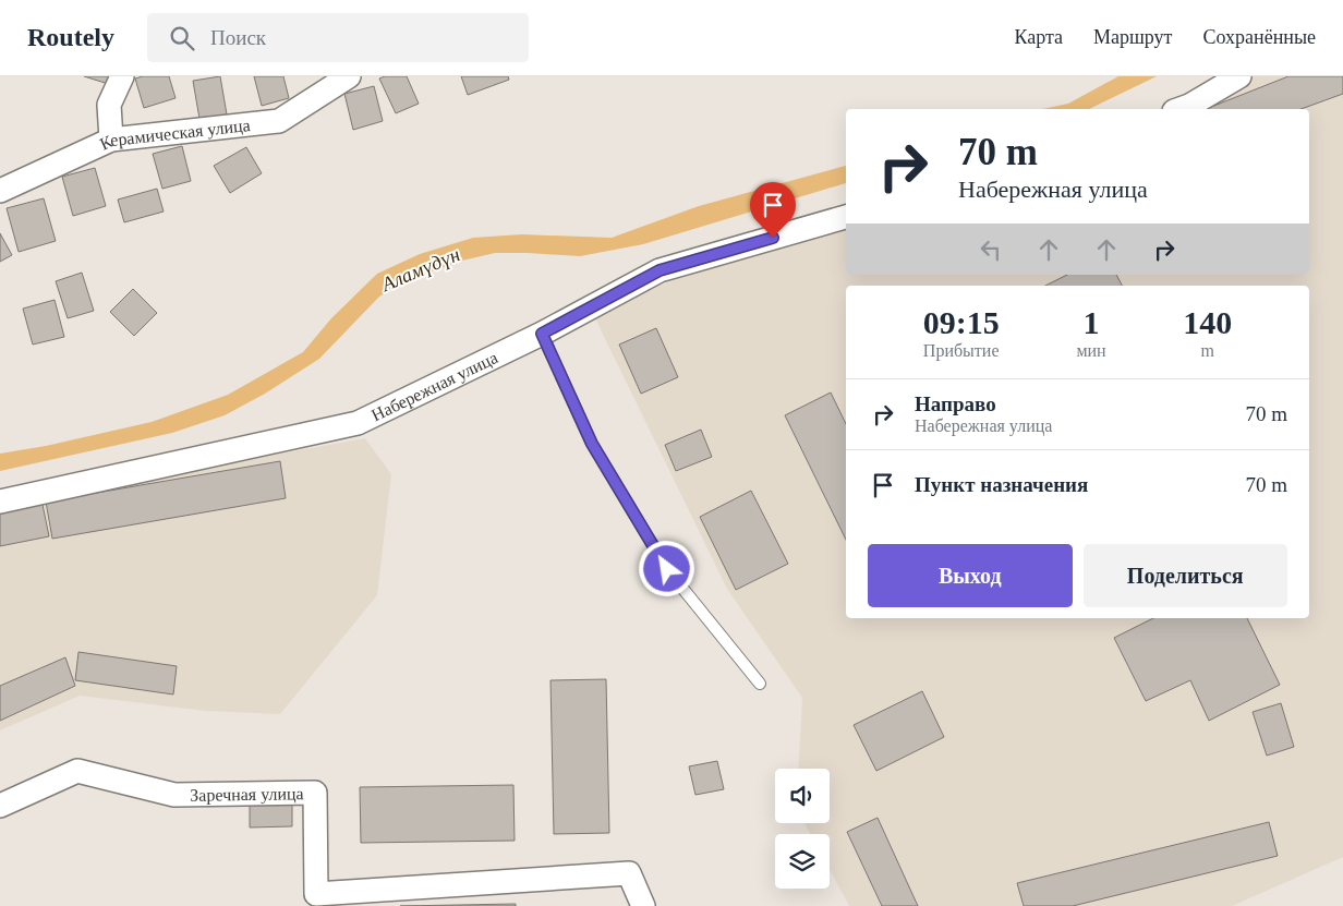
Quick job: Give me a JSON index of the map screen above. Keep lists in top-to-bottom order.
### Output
{
  "streets": {
    "street": ["Керамическая улица", "Набережная улица", "Заречная улица"]
  },
  "water": ["Аламүдүн"],
  "page": {
    "header": "Routely",
    "search": "Поиск",
    "nav": ["Карта", "Маршрут", "Сохранённые"],
    "turn": ["70 m", "Набережная улица"],
    "eta": [
      "09:15",
      "Прибытие",
      "1",
      "мин",
      "140",
      "m"
    ],
    "list": [
      {
        "name": "Направо",
        "note": "Набережная улица",
        "value": "70 m"
      },
      {
        "name": "Пункт назначения",
        "value": "70 m"
      }
    ],
    "buttons": ["Выход", "Поделиться"]
  }
}
